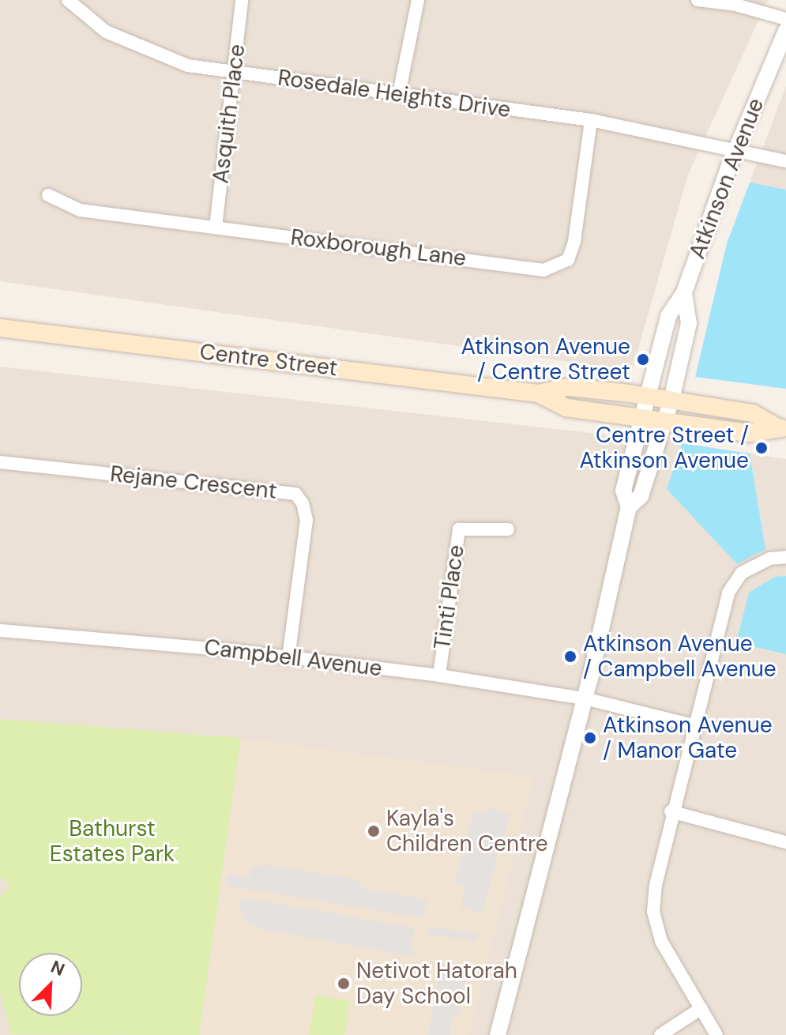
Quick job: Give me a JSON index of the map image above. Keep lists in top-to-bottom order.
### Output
{
  "streets": {
    "main road": ["Centre Street"],
    "street": [
      "Rosedale Heights Drive",
      "Asquith Place",
      "Atkinson Avenue",
      "Roxborough Lane",
      "Rejane Crescent",
      "Tinti Place",
      "Campbell Avenue"
    ]
  },
  "crossings": [
    ["Rosedale Heights Drive", "Asquith Place"],
    ["Rosedale Heights Drive", "Atkinson Avenue"],
    ["Rosedale Heights Drive", "Roxborough Lane"],
    ["Asquith Place", "Roxborough Lane"],
    ["Atkinson Avenue", "Centre Street"],
    ["Atkinson Avenue", "Campbell Avenue"],
    ["Rejane Crescent", "Campbell Avenue"],
    ["Tinti Place", "Campbell Avenue"]
  ],
  "parks": ["Bathurst Estates Park"],
  "places": [
    "Atkinson Avenue / Centre Street",
    "Centre Street / Atkinson Avenue",
    "Atkinson Avenue / Campbell Avenue",
    "Atkinson Avenue / Manor Gate",
    "Kayla's Children Centre",
    "Netivot Hatorah Day School"
  ],
  "north": "top right"
}
